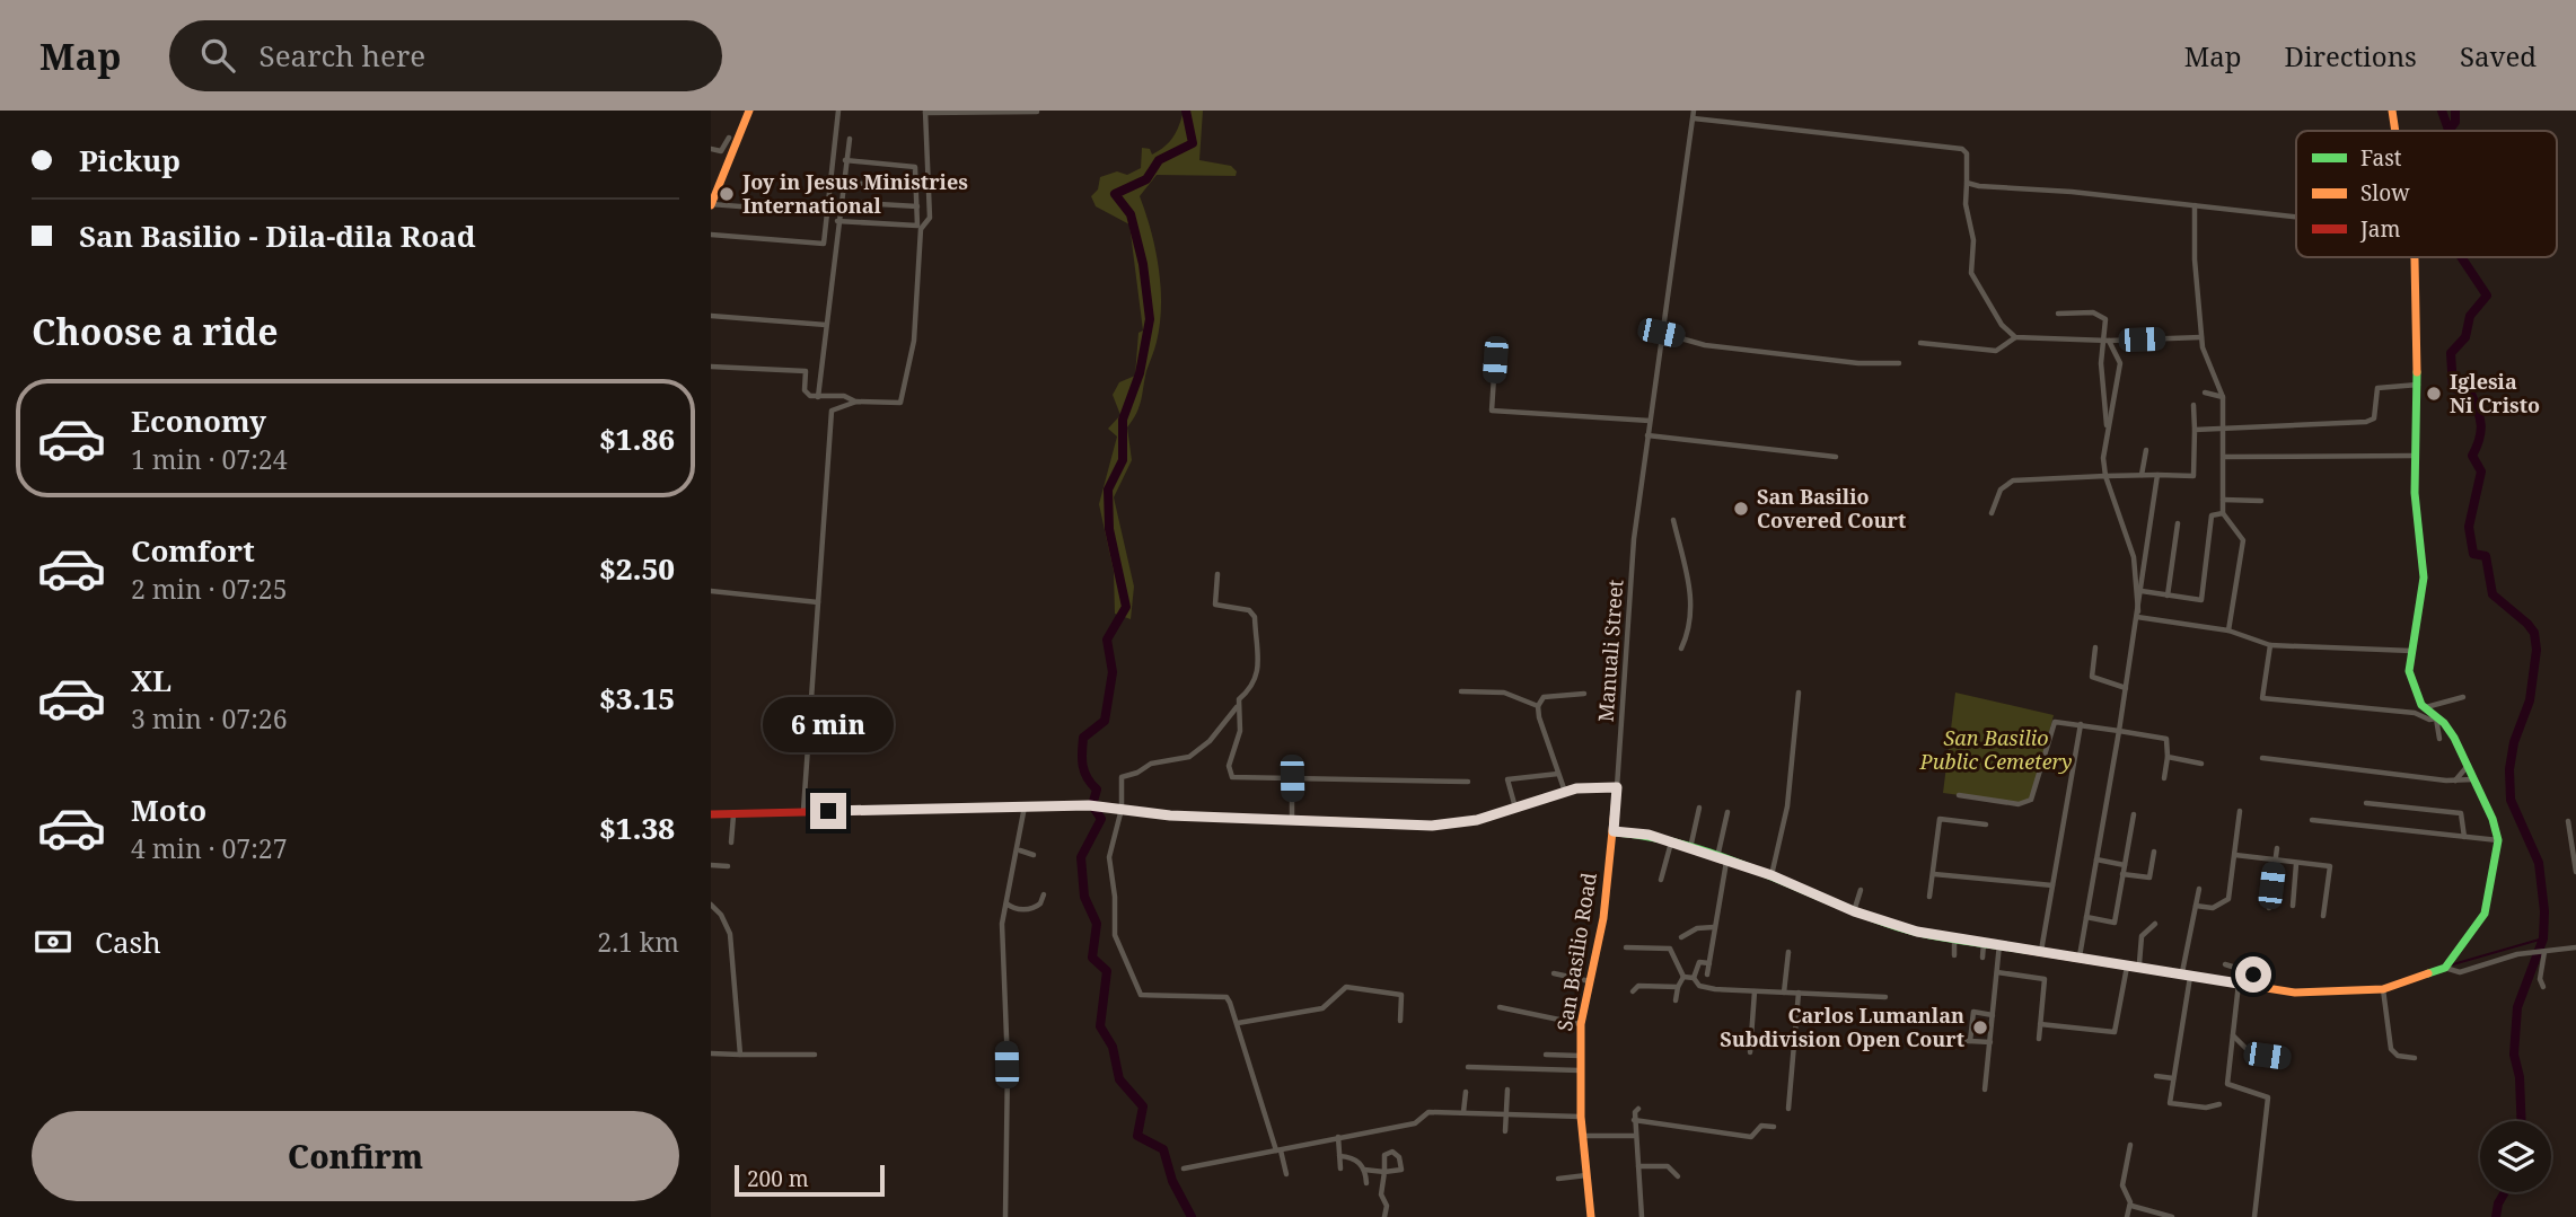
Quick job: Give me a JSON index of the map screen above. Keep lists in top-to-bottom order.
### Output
{
  "streets": {
    "street": ["Manuali Street", "San Basilio Road"]
  },
  "crossings": [
    ["Manuali Street", "San Basilio Road"]
  ],
  "parks": ["San Basilio Public Cemetery"],
  "places": [
    "Joy in Jesus Ministries International",
    "Iglesia Ni Cristo",
    "San Basilio Covered Court",
    "Carlos Lumanlan Subdivision Open Court"
  ],
  "legend": ["Fast", "Slow", "Jam"],
  "scale_bar": "200 m",
  "page": {
    "header": "Map",
    "search": "Search here",
    "nav": ["Map", "Directions", "Saved"],
    "banner": ["Pickup", "San Basilio - Dila-dila Road"],
    "heading": "Choose a ride",
    "list": [
      {
        "name": "Economy",
        "note": "1 min · 07:24",
        "value": "$1.86"
      },
      {
        "name": "Comfort",
        "note": "2 min · 07:25",
        "value": "$2.50"
      },
      {
        "name": "XL",
        "note": "3 min · 07:26",
        "value": "$3.15"
      },
      {
        "name": "Moto",
        "note": "4 min · 07:27",
        "value": "$1.38"
      }
    ],
    "bubble": "6 min",
    "pay": ["Cash", "2.1 km"],
    "buttons": "Confirm",
    "scale": "200 m"
  }
}
